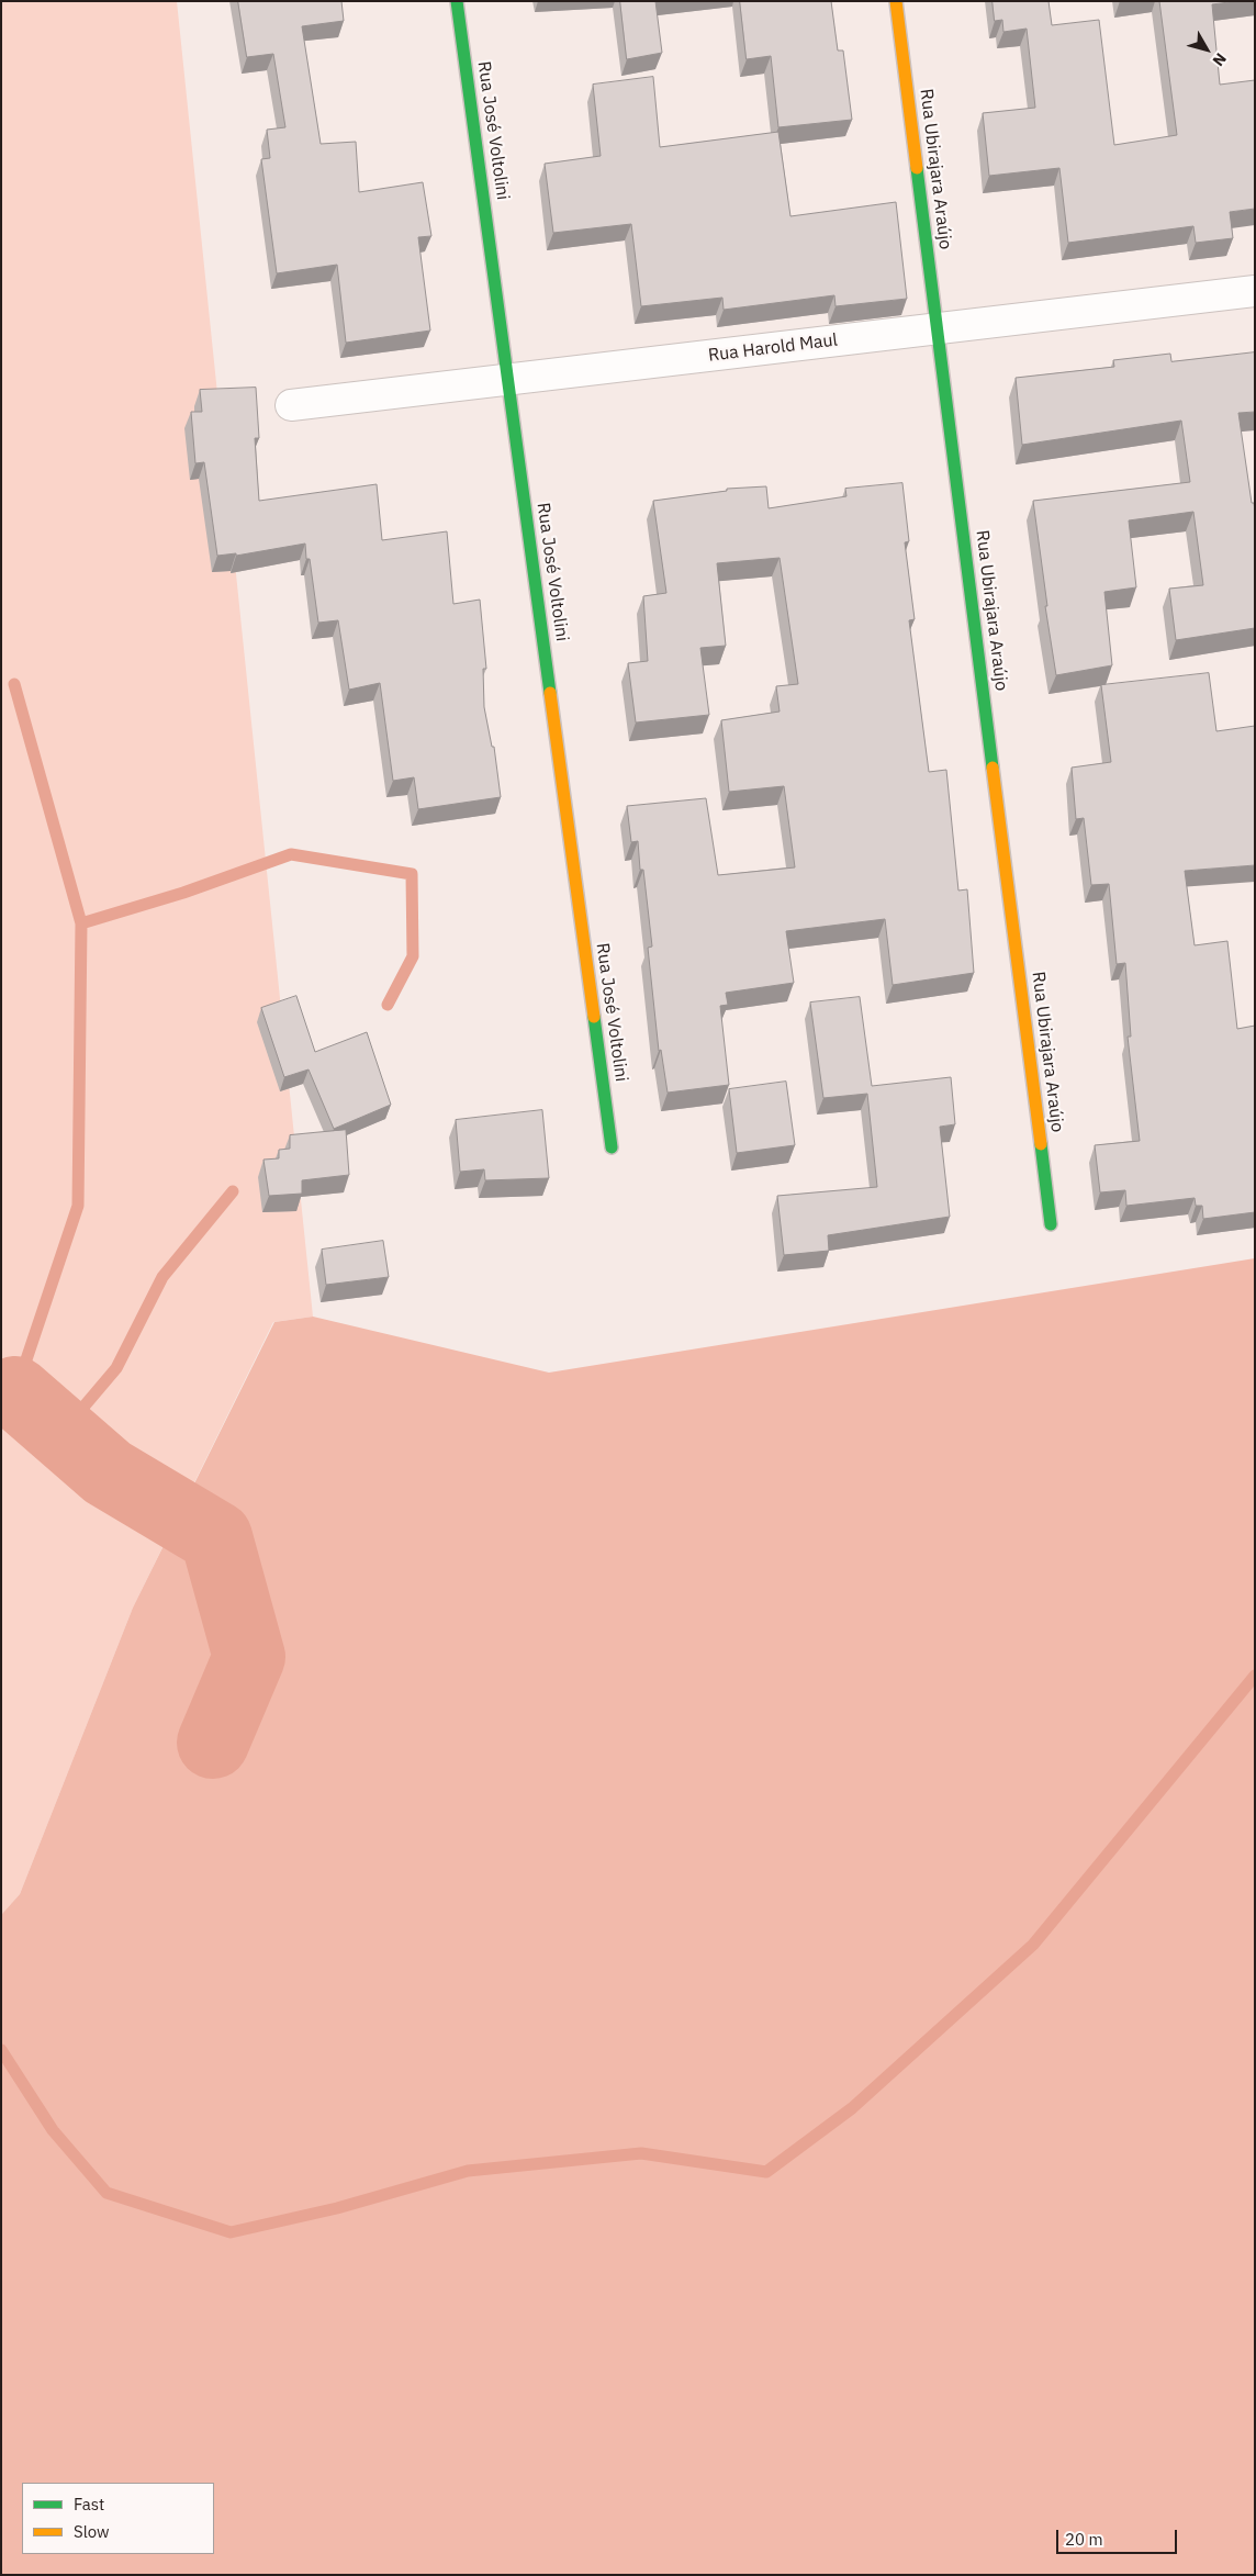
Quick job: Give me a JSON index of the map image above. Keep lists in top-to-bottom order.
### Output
{
  "streets": {
    "street": ["Rua José Voltolini", "Rua Ubirajara Araújo", "Rua Harold Maul"]
  },
  "crossings": [
    ["Rua José Voltolini", "Rua Harold Maul"],
    ["Rua Ubirajara Araújo", "Rua Harold Maul"]
  ],
  "legend": ["Fast", "Slow"],
  "scale_bar": "20 m",
  "north": "bottom right"
}
